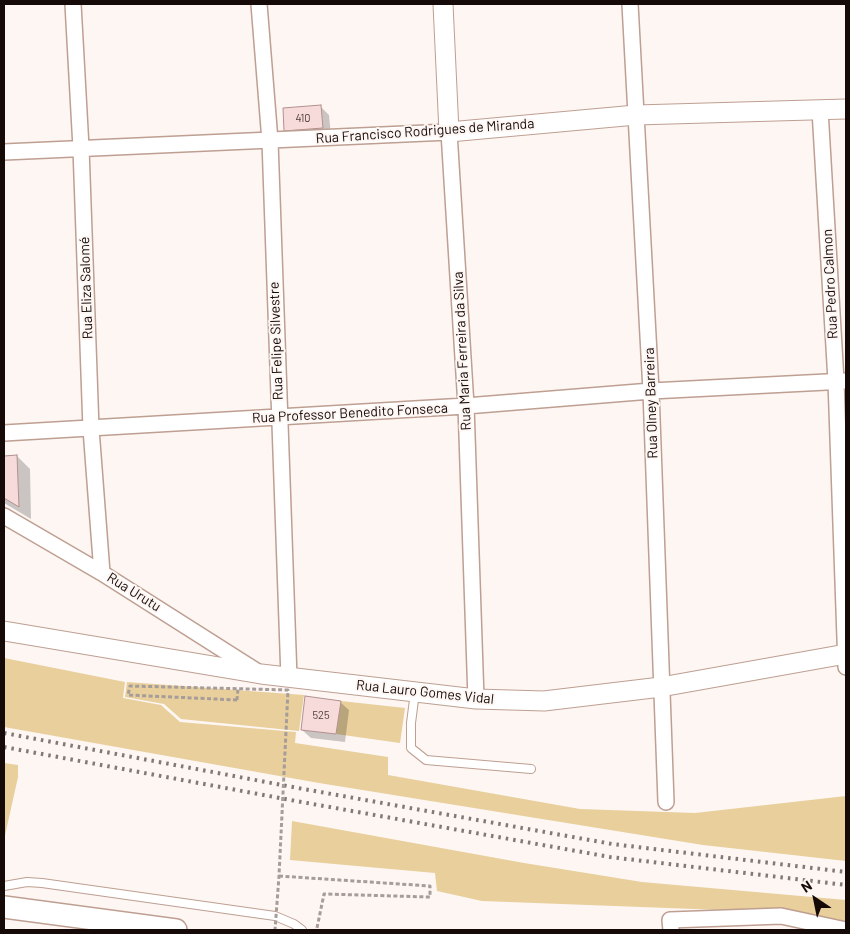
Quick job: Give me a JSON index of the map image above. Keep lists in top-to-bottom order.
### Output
{
  "streets": {
    "street": [
      "Rua Francisco Rodrigues de Miranda",
      "Rua Pedro Calmon",
      "Rua Eliza Salomé",
      "Rua Felipe Silvestre",
      "Rua Maria Ferreira da Silva",
      "Rua Olney Barreira",
      "Rua Professor Benedito Fonseca",
      "Rua Urutu",
      "Rua Lauro Gomes Vidal"
    ]
  },
  "crossings": [
    ["Rua Francisco Rodrigues de Miranda", "Rua Pedro Calmon"],
    ["Rua Francisco Rodrigues de Miranda", "Rua Eliza Salomé"],
    ["Rua Francisco Rodrigues de Miranda", "Rua Felipe Silvestre"],
    ["Rua Francisco Rodrigues de Miranda", "Rua Maria Ferreira da Silva"],
    ["Rua Francisco Rodrigues de Miranda", "Rua Olney Barreira"],
    ["Rua Pedro Calmon", "Rua Professor Benedito Fonseca"],
    ["Rua Pedro Calmon", "Rua Lauro Gomes Vidal"],
    ["Rua Eliza Salomé", "Rua Professor Benedito Fonseca"],
    ["Rua Eliza Salomé", "Rua Urutu"],
    ["Rua Felipe Silvestre", "Rua Professor Benedito Fonseca"],
    ["Rua Felipe Silvestre", "Rua Lauro Gomes Vidal"],
    ["Rua Maria Ferreira da Silva", "Rua Professor Benedito Fonseca"],
    ["Rua Maria Ferreira da Silva", "Rua Lauro Gomes Vidal"],
    ["Rua Olney Barreira", "Rua Professor Benedito Fonseca"],
    ["Rua Olney Barreira", "Rua Lauro Gomes Vidal"],
    ["Rua Urutu", "Rua Lauro Gomes Vidal"]
  ],
  "house_numbers": ["410", "525"],
  "north": "top left"
}
